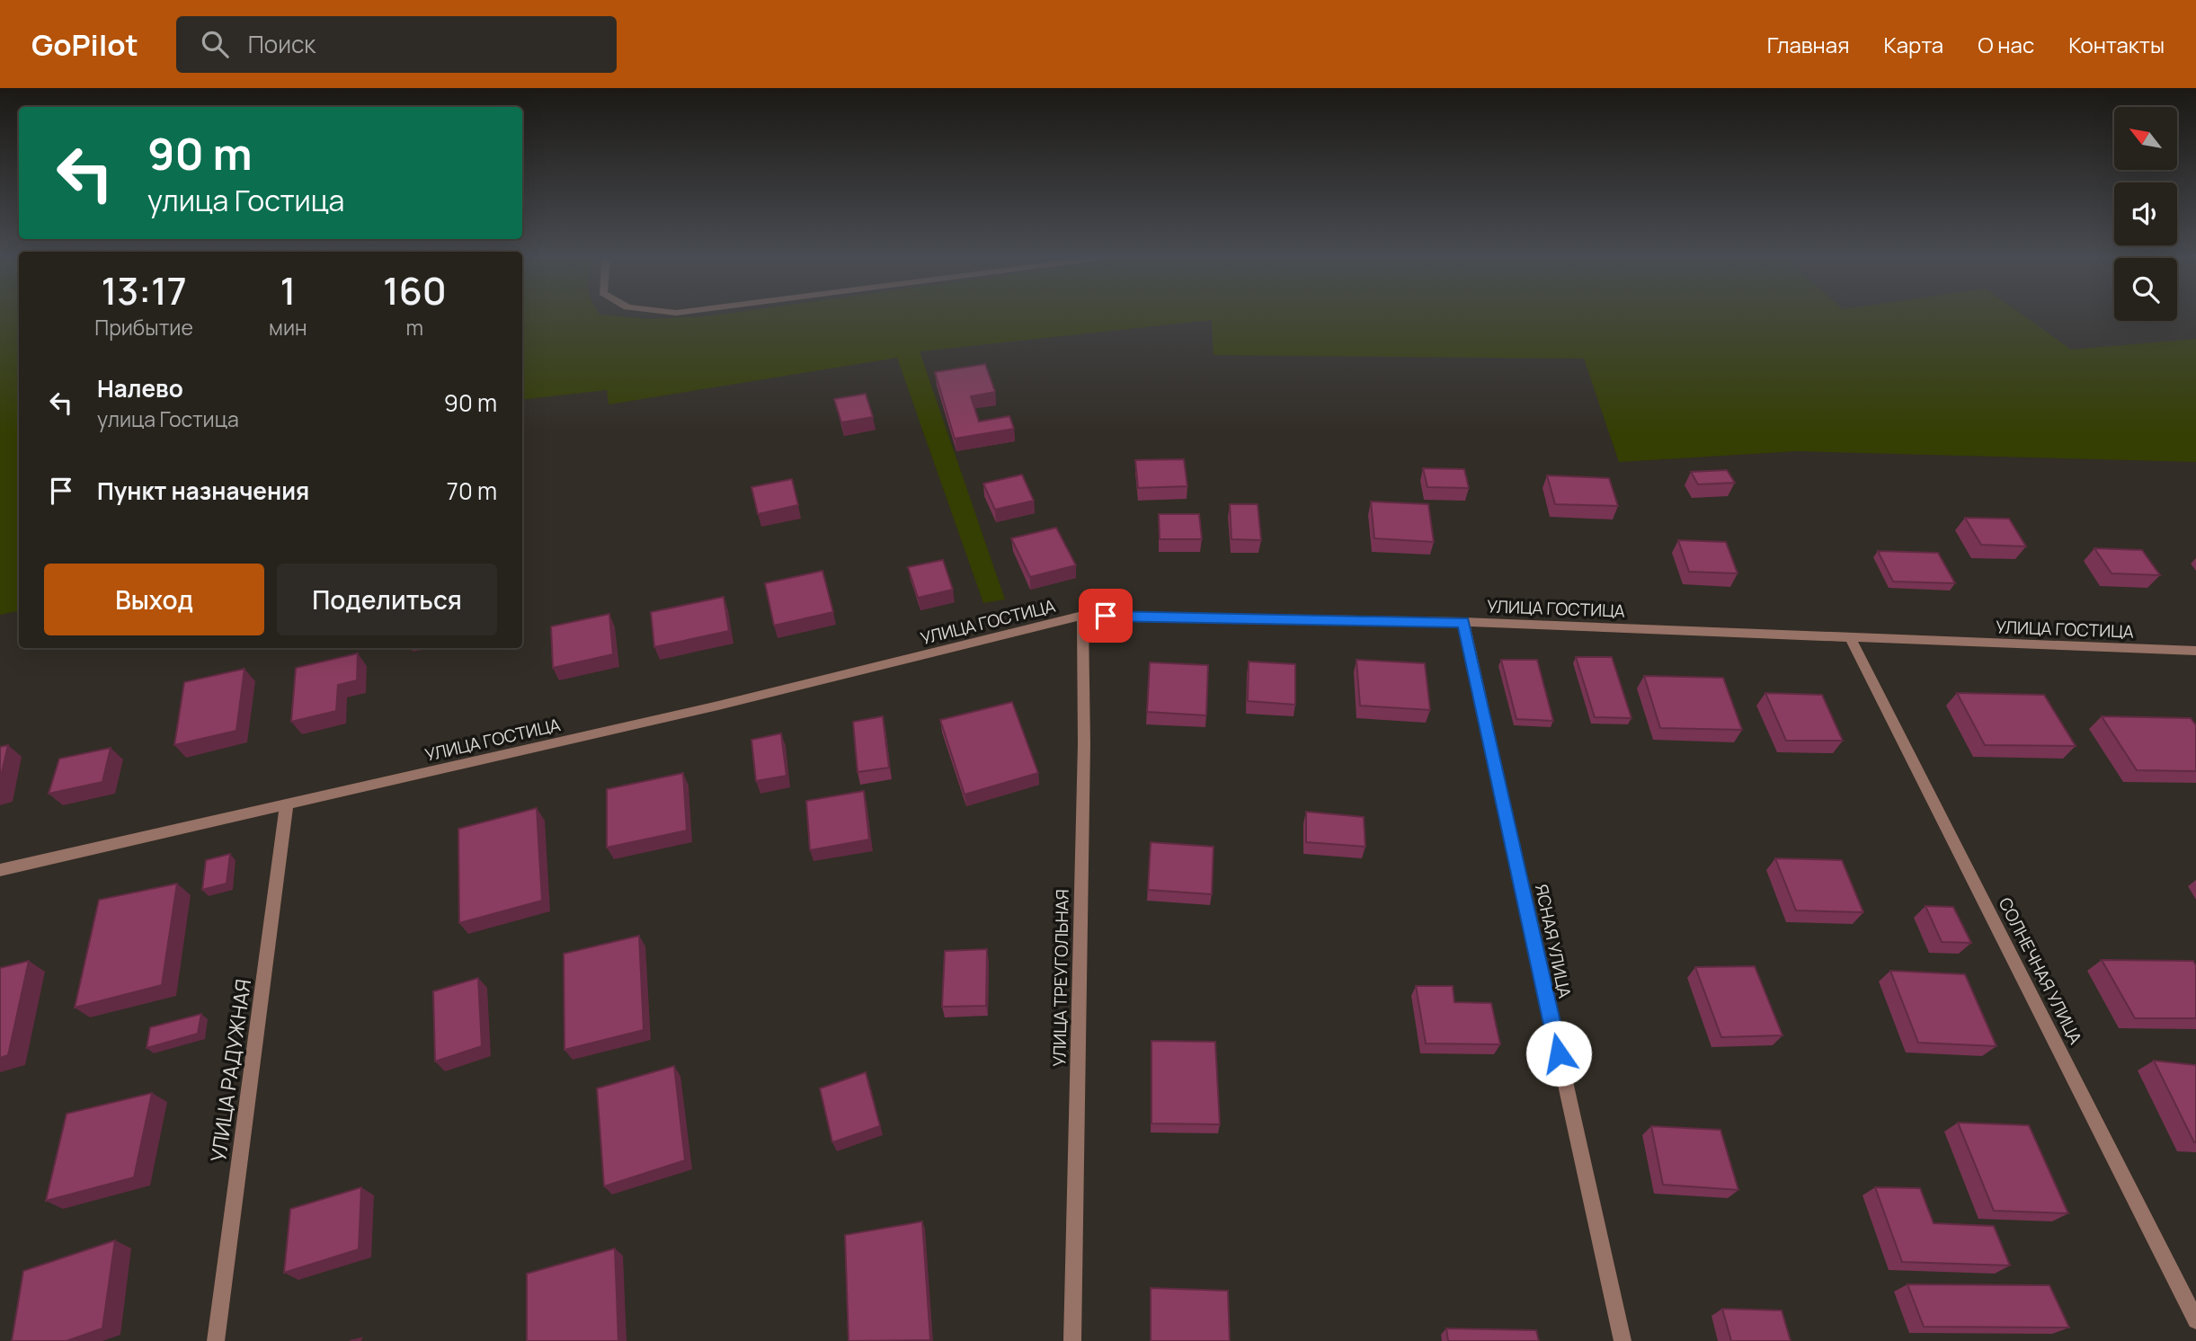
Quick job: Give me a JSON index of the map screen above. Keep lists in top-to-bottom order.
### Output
{
  "streets": {
    "street": [
      "УЛИЦА ГОСТИЦА",
      "ЯСНАЯ УЛИЦА",
      "СОЛНЕЧНАЯ УЛИЦА",
      "УЛИЦА ТРЕУГОЛЬНАЯ",
      "УЛИЦА РАДУЖНАЯ"
    ]
  },
  "crossings": [
    ["УЛИЦА ГОСТИЦА", "ЯСНАЯ УЛИЦА"],
    ["УЛИЦА ГОСТИЦА", "СОЛНЕЧНАЯ УЛИЦА"],
    ["УЛИЦА ГОСТИЦА", "УЛИЦА ТРЕУГОЛЬНАЯ"],
    ["УЛИЦА ГОСТИЦА", "УЛИЦА РАДУЖНАЯ"]
  ],
  "north": "top left",
  "page": {
    "header": "GoPilot",
    "search": "Поиск",
    "nav": [
      "Главная",
      "Карта",
      "О нас",
      "Контакты"
    ],
    "turn": ["90 m", "улица Гостица"],
    "eta": [
      "13:17",
      "Прибытие",
      "1",
      "мин",
      "160",
      "m"
    ],
    "list": [
      {
        "name": "Налево",
        "note": "улица Гостица",
        "value": "90 m"
      },
      {
        "name": "Пункт назначения",
        "value": "70 m"
      }
    ],
    "buttons": ["Выход", "Поделиться"]
  }
}
